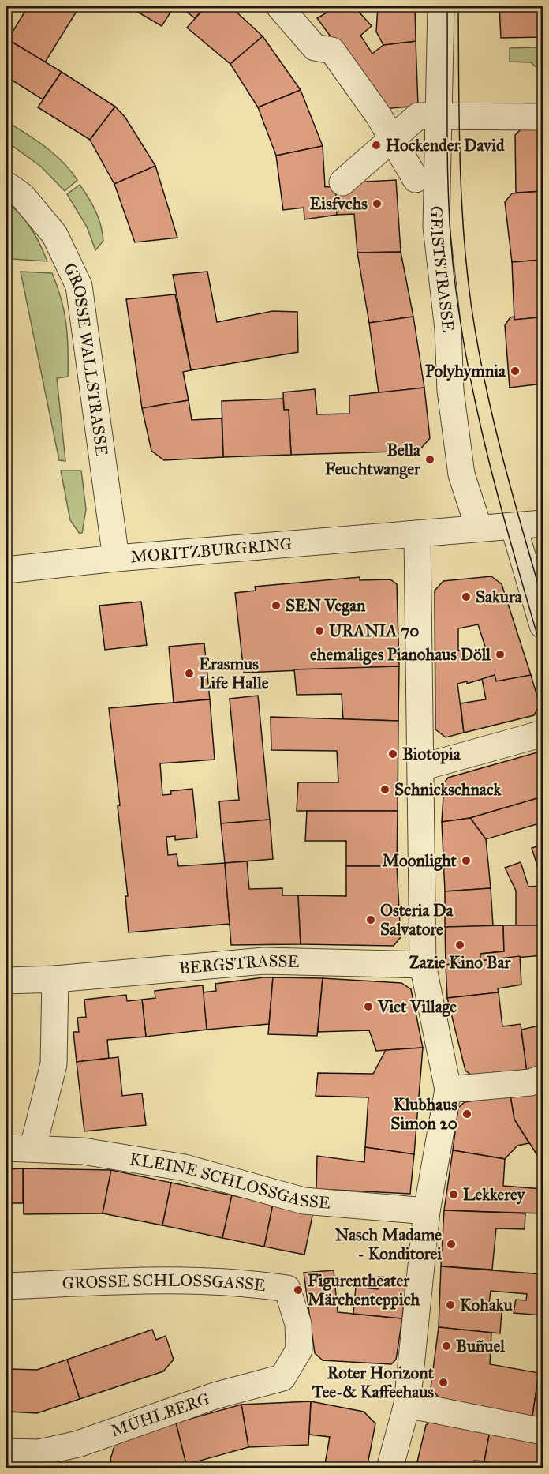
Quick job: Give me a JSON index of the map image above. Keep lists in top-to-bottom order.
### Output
{
  "streets": {
    "street": [
      "GEISTSTRASSE",
      "GROSSE WALLSTRASSE",
      "MORITZBURGRING",
      "BERGSTRASSE",
      "KLEINE SCHLOSSGASSE",
      "GROSSE SCHLOSSGASSE",
      "MÜHLBERG"
    ]
  },
  "crossings": [
    ["GEISTSTRASSE", "MORITZBURGRING"],
    ["GROSSE WALLSTRASSE", "MORITZBURGRING"],
    ["GROSSE SCHLOSSGASSE", "MÜHLBERG"]
  ],
  "places": [
    "Hockender David",
    "Eisfvchs",
    "Polyhymnia",
    "Bella Feuchtwanger",
    "Sakura",
    "SEN Vegan",
    "URANIA 70",
    "ehemaliges Pianohaus Döll",
    "Erasmus Life Halle",
    "Biotopia",
    "Schnickschnack",
    "Moonlight",
    "Osteria Da Salvatore",
    "Zazie Kino Bar",
    "Viet Village",
    "Klubhaus Simon 20",
    "Lekkerey",
    "Nasch Madame - Konditorei",
    "Figurentheater Märchenteppich",
    "Kohaku",
    "Buñuel",
    "Roter Horizont Tee-& Kaffeehaus"
  ]
}
